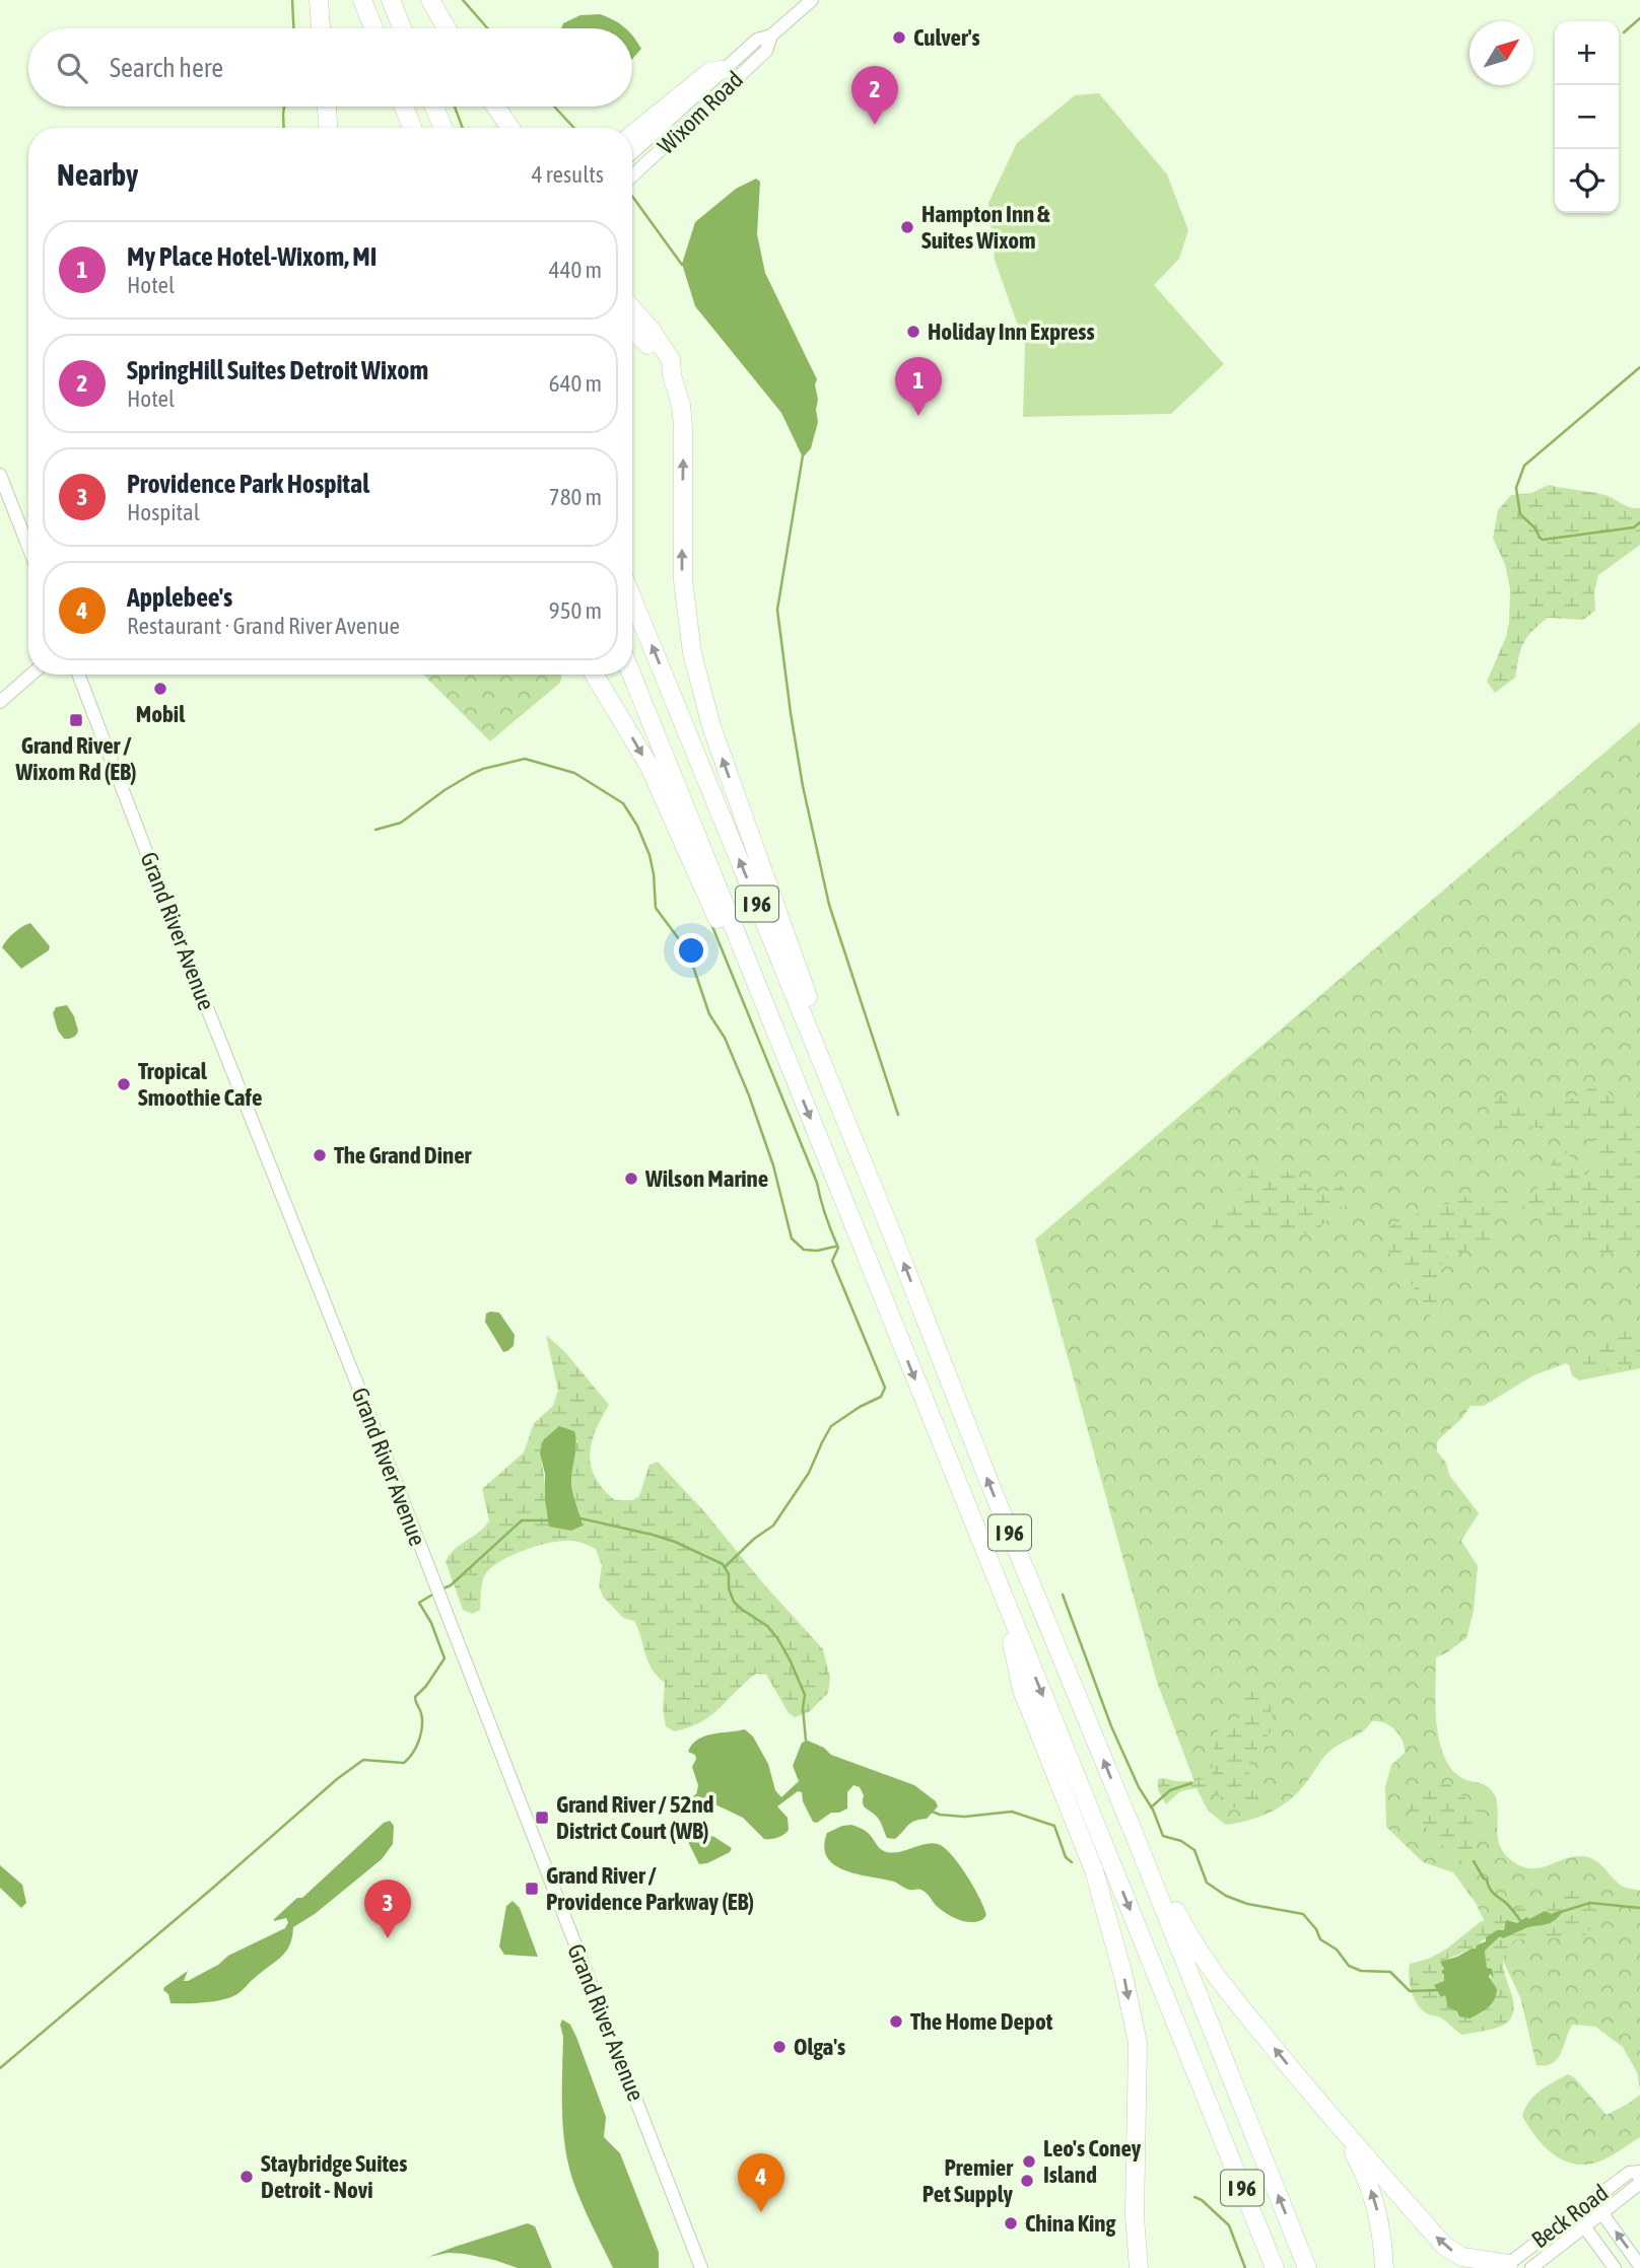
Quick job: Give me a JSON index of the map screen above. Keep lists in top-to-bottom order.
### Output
{
  "streets": {
    "highway": ["I 96"],
    "main road": ["Wixom Road", "Grand River Avenue", "Beck Road"]
  },
  "places": {
    "other": [
      "Culver's",
      "Hampton Inn & Suites Wixom",
      "Holiday Inn Express",
      "Mobil",
      "Tropical Smoothie Cafe",
      "The Grand Diner",
      "Wilson Marine",
      "The Home Depot",
      "Olga's",
      "Leo's Coney Island",
      "Staybridge Suites Detroit - Novi",
      "Premier Pet Supply",
      "China King"
    ],
    "transit": ["Grand River / Wixom Rd (EB)", "Grand River / 52nd District Court (WB)", "Grand River / Providence Parkway (EB)"]
  },
  "north": "top right",
  "page": {
    "map_buttons": ["+", "−"],
    "search": "Search here",
    "pins": [
      "2",
      "1",
      "3",
      "4"
    ],
    "heading": ["Nearby", "4 results"],
    "list": [
      {
        "mark": "1",
        "name": "My Place Hotel-Wixom, MI",
        "note": "Hotel",
        "value": "440 m"
      },
      {
        "mark": "2",
        "name": "SpringHill Suites Detroit Wixom",
        "note": "Hotel",
        "value": "640 m"
      },
      {
        "mark": "3",
        "name": "Providence Park Hospital",
        "note": "Hospital",
        "value": "780 m"
      },
      {
        "mark": "4",
        "name": "Applebee's",
        "note": "Restaurant · Grand River Avenue",
        "value": "950 m"
      }
    ]
  }
}
